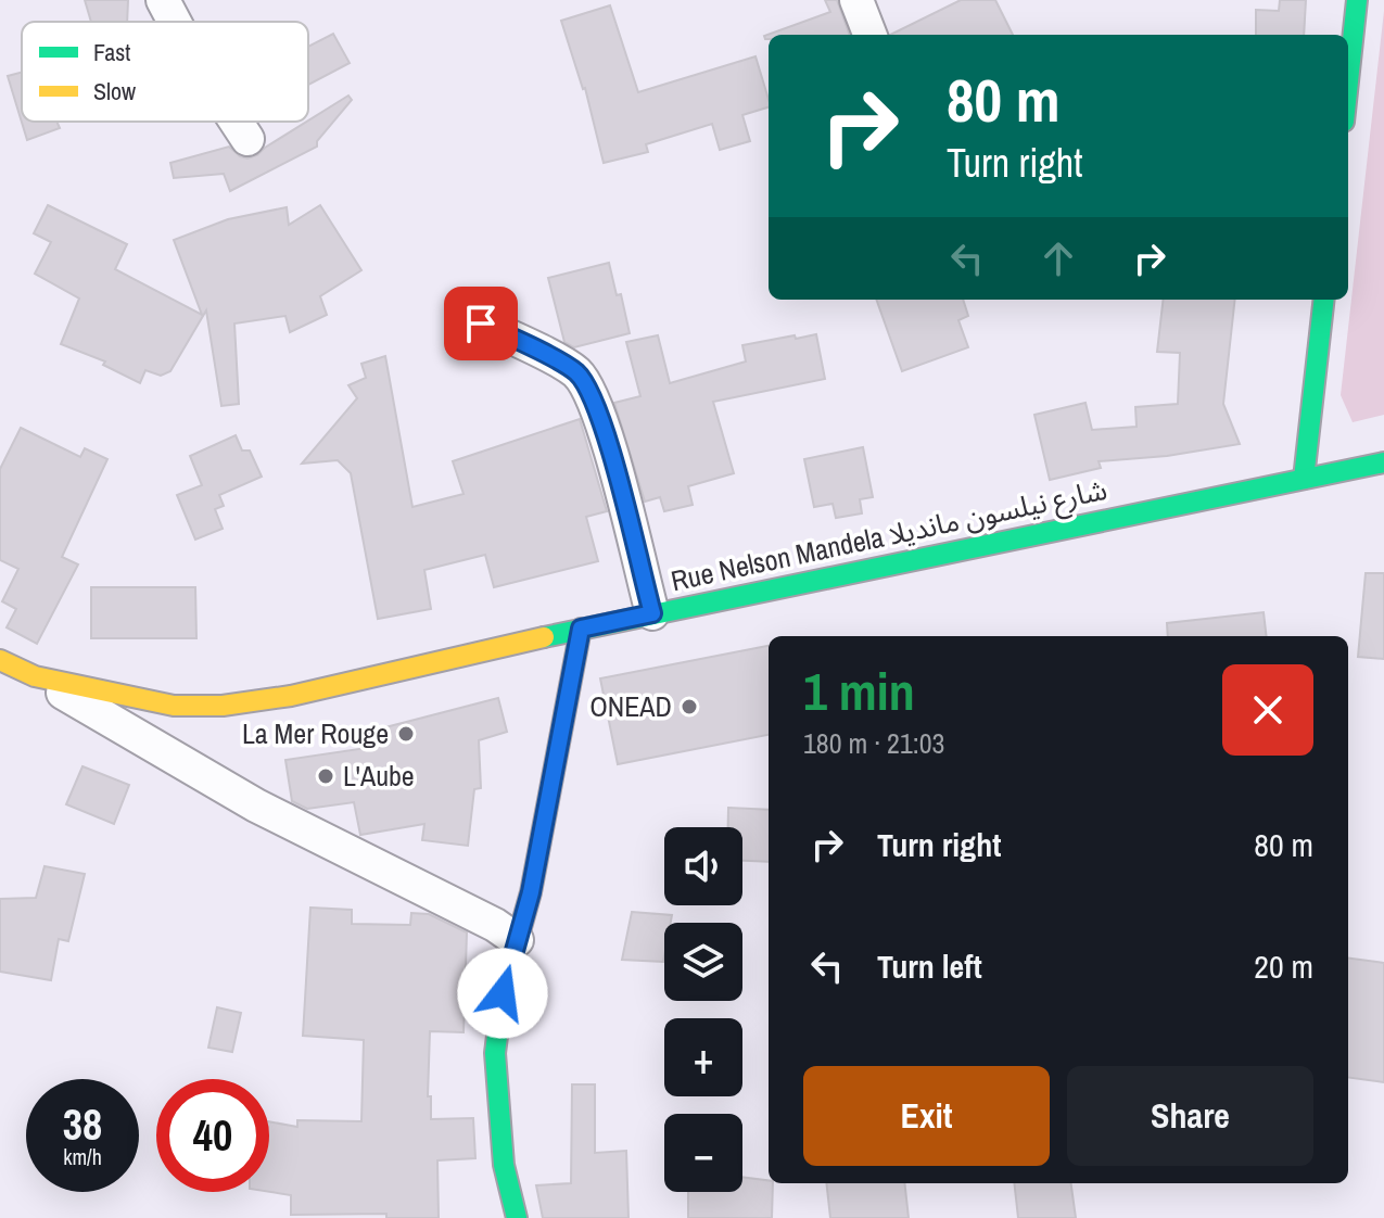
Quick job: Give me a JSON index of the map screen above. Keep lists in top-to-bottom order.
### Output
{
  "streets": {
    "main road": ["Rue Nelson Mandela شارع نيلسون مانديلا"]
  },
  "places": ["ONEAD", "La Mer Rouge", "L'Aube"],
  "legend": ["Fast", "Slow"],
  "page": {
    "turn": ["80 m", "Turn right"],
    "heading": ["1 min", "180 m · 21:03"],
    "list": [
      {
        "name": "Turn right",
        "value": "80 m"
      },
      {
        "name": "Turn left",
        "value": "20 m"
      }
    ],
    "map_buttons": ["+", "−"],
    "buttons": ["Exit", "Share"],
    "speed": "38 km/h",
    "limit": "40"
  }
}
